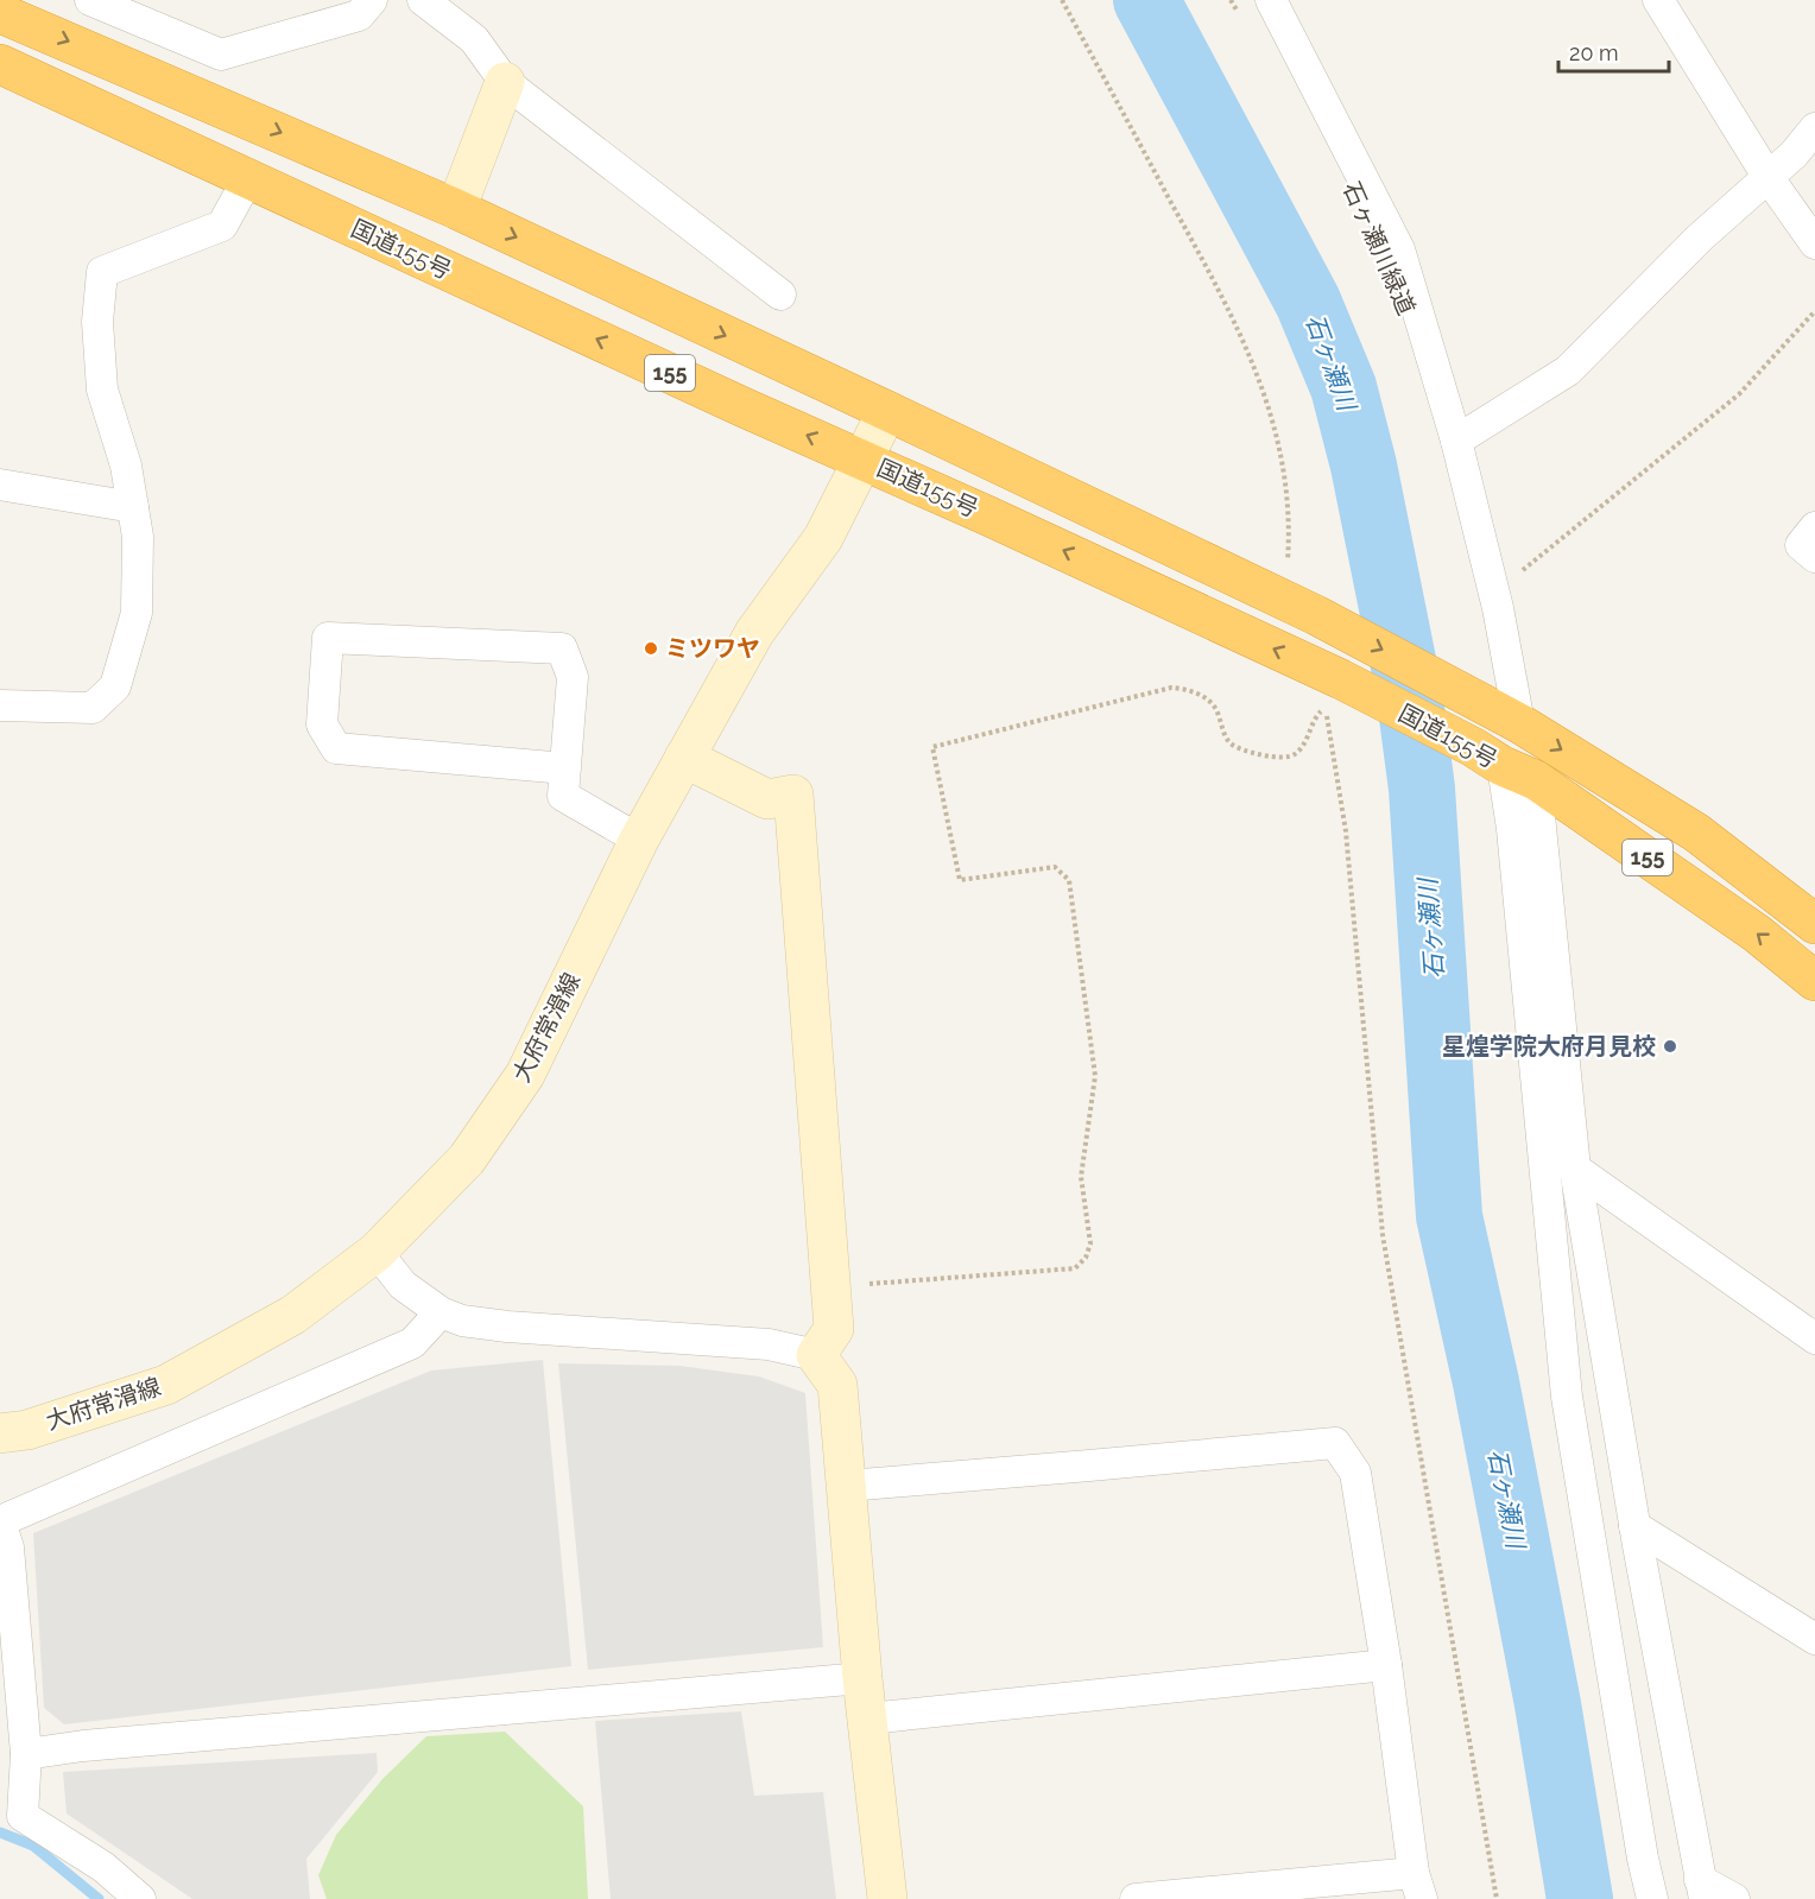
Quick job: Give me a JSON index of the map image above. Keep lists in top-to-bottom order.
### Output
{
  "streets": {
    "highway": ["国道155号", "155"],
    "main road": ["大府常滑線"]
  },
  "crossings": [
    ["国道155号", "大府常滑線"]
  ],
  "water": ["石ヶ瀬川"],
  "places": ["ミツワヤ", "星煌学院大府月見校"],
  "scale_bar": "20 m"
}
